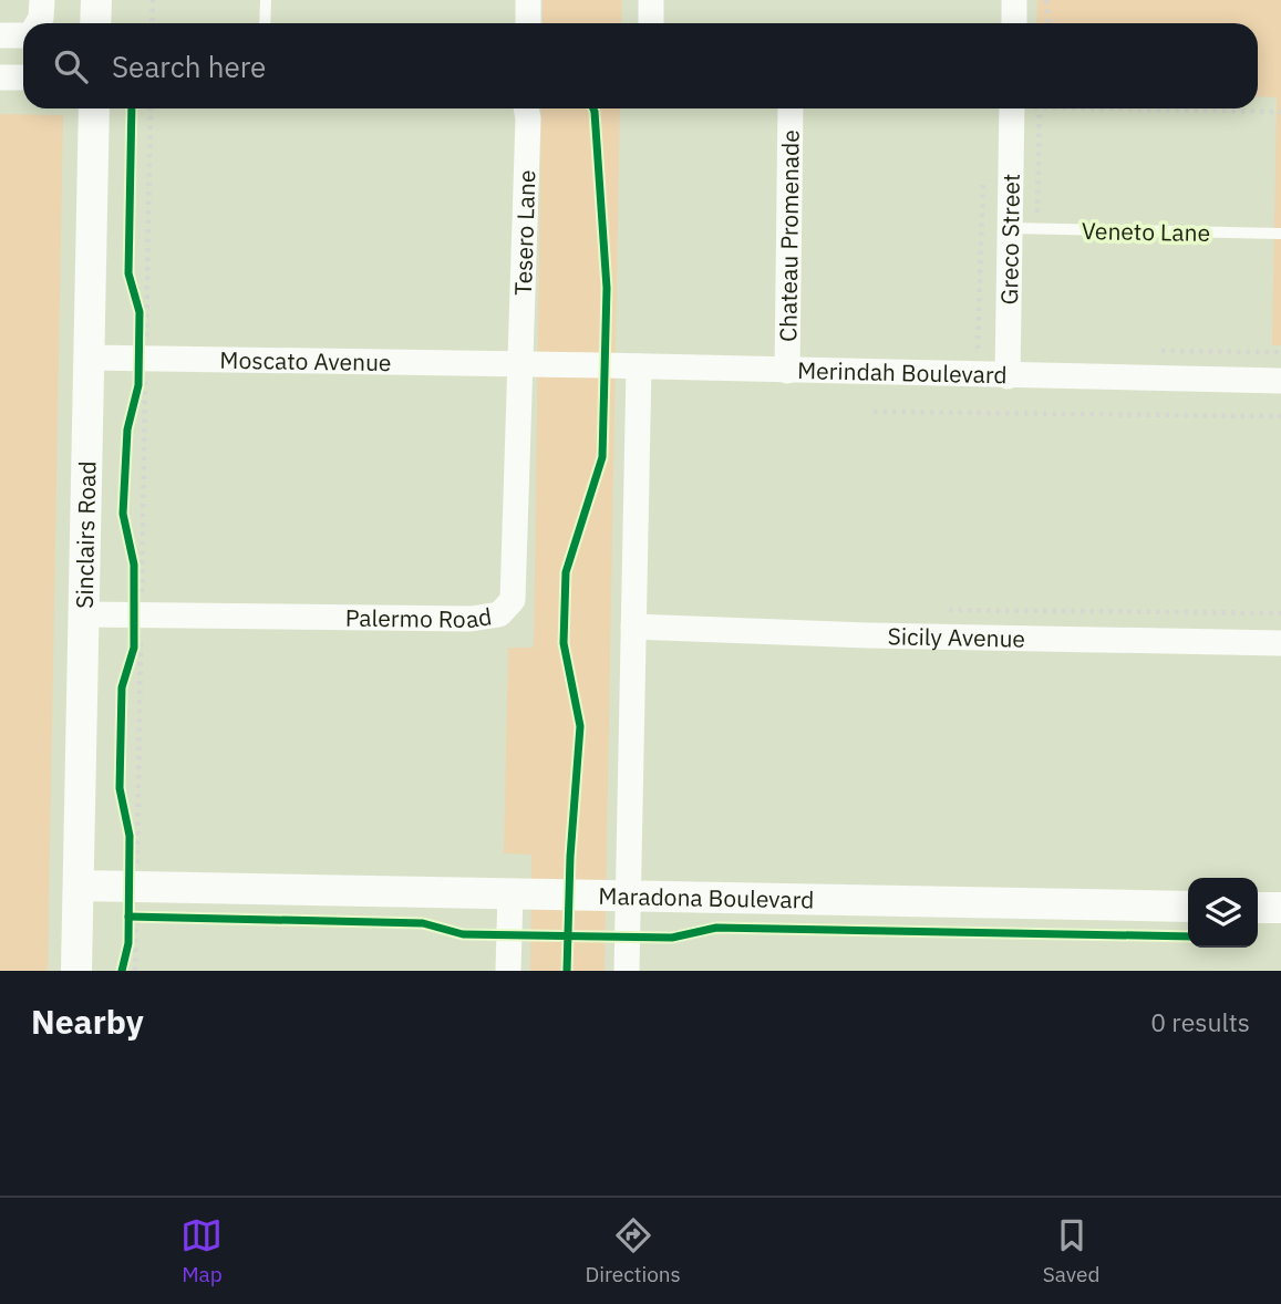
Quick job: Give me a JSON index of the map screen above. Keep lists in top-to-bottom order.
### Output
{
  "streets": {
    "street": [
      "Tesero Lane",
      "Chateau Promenade",
      "Greco Street",
      "Moscato Avenue",
      "Merindah Boulevard",
      "Sinclairs Road",
      "Palermo Road",
      "Sicily Avenue",
      "Maradona Boulevard"
    ],
    "lane": ["Veneto Lane"]
  },
  "crossings": [
    ["Veneto Lane", "Greco Street"],
    ["Tesero Lane", "Moscato Avenue"],
    ["Tesero Lane", "Merindah Boulevard"],
    ["Tesero Lane", "Palermo Road"],
    ["Chateau Promenade", "Merindah Boulevard"],
    ["Greco Street", "Merindah Boulevard"],
    ["Moscato Avenue", "Merindah Boulevard"],
    ["Moscato Avenue", "Sinclairs Road"],
    ["Moscato Avenue", "Palermo Road"],
    ["Merindah Boulevard", "Palermo Road"],
    ["Sinclairs Road", "Palermo Road"],
    ["Sinclairs Road", "Maradona Boulevard"]
  ],
  "page": {
    "search": "Search here",
    "heading": ["Nearby", "0 results"],
    "nav": ["Map", "Directions", "Saved"]
  }
}
